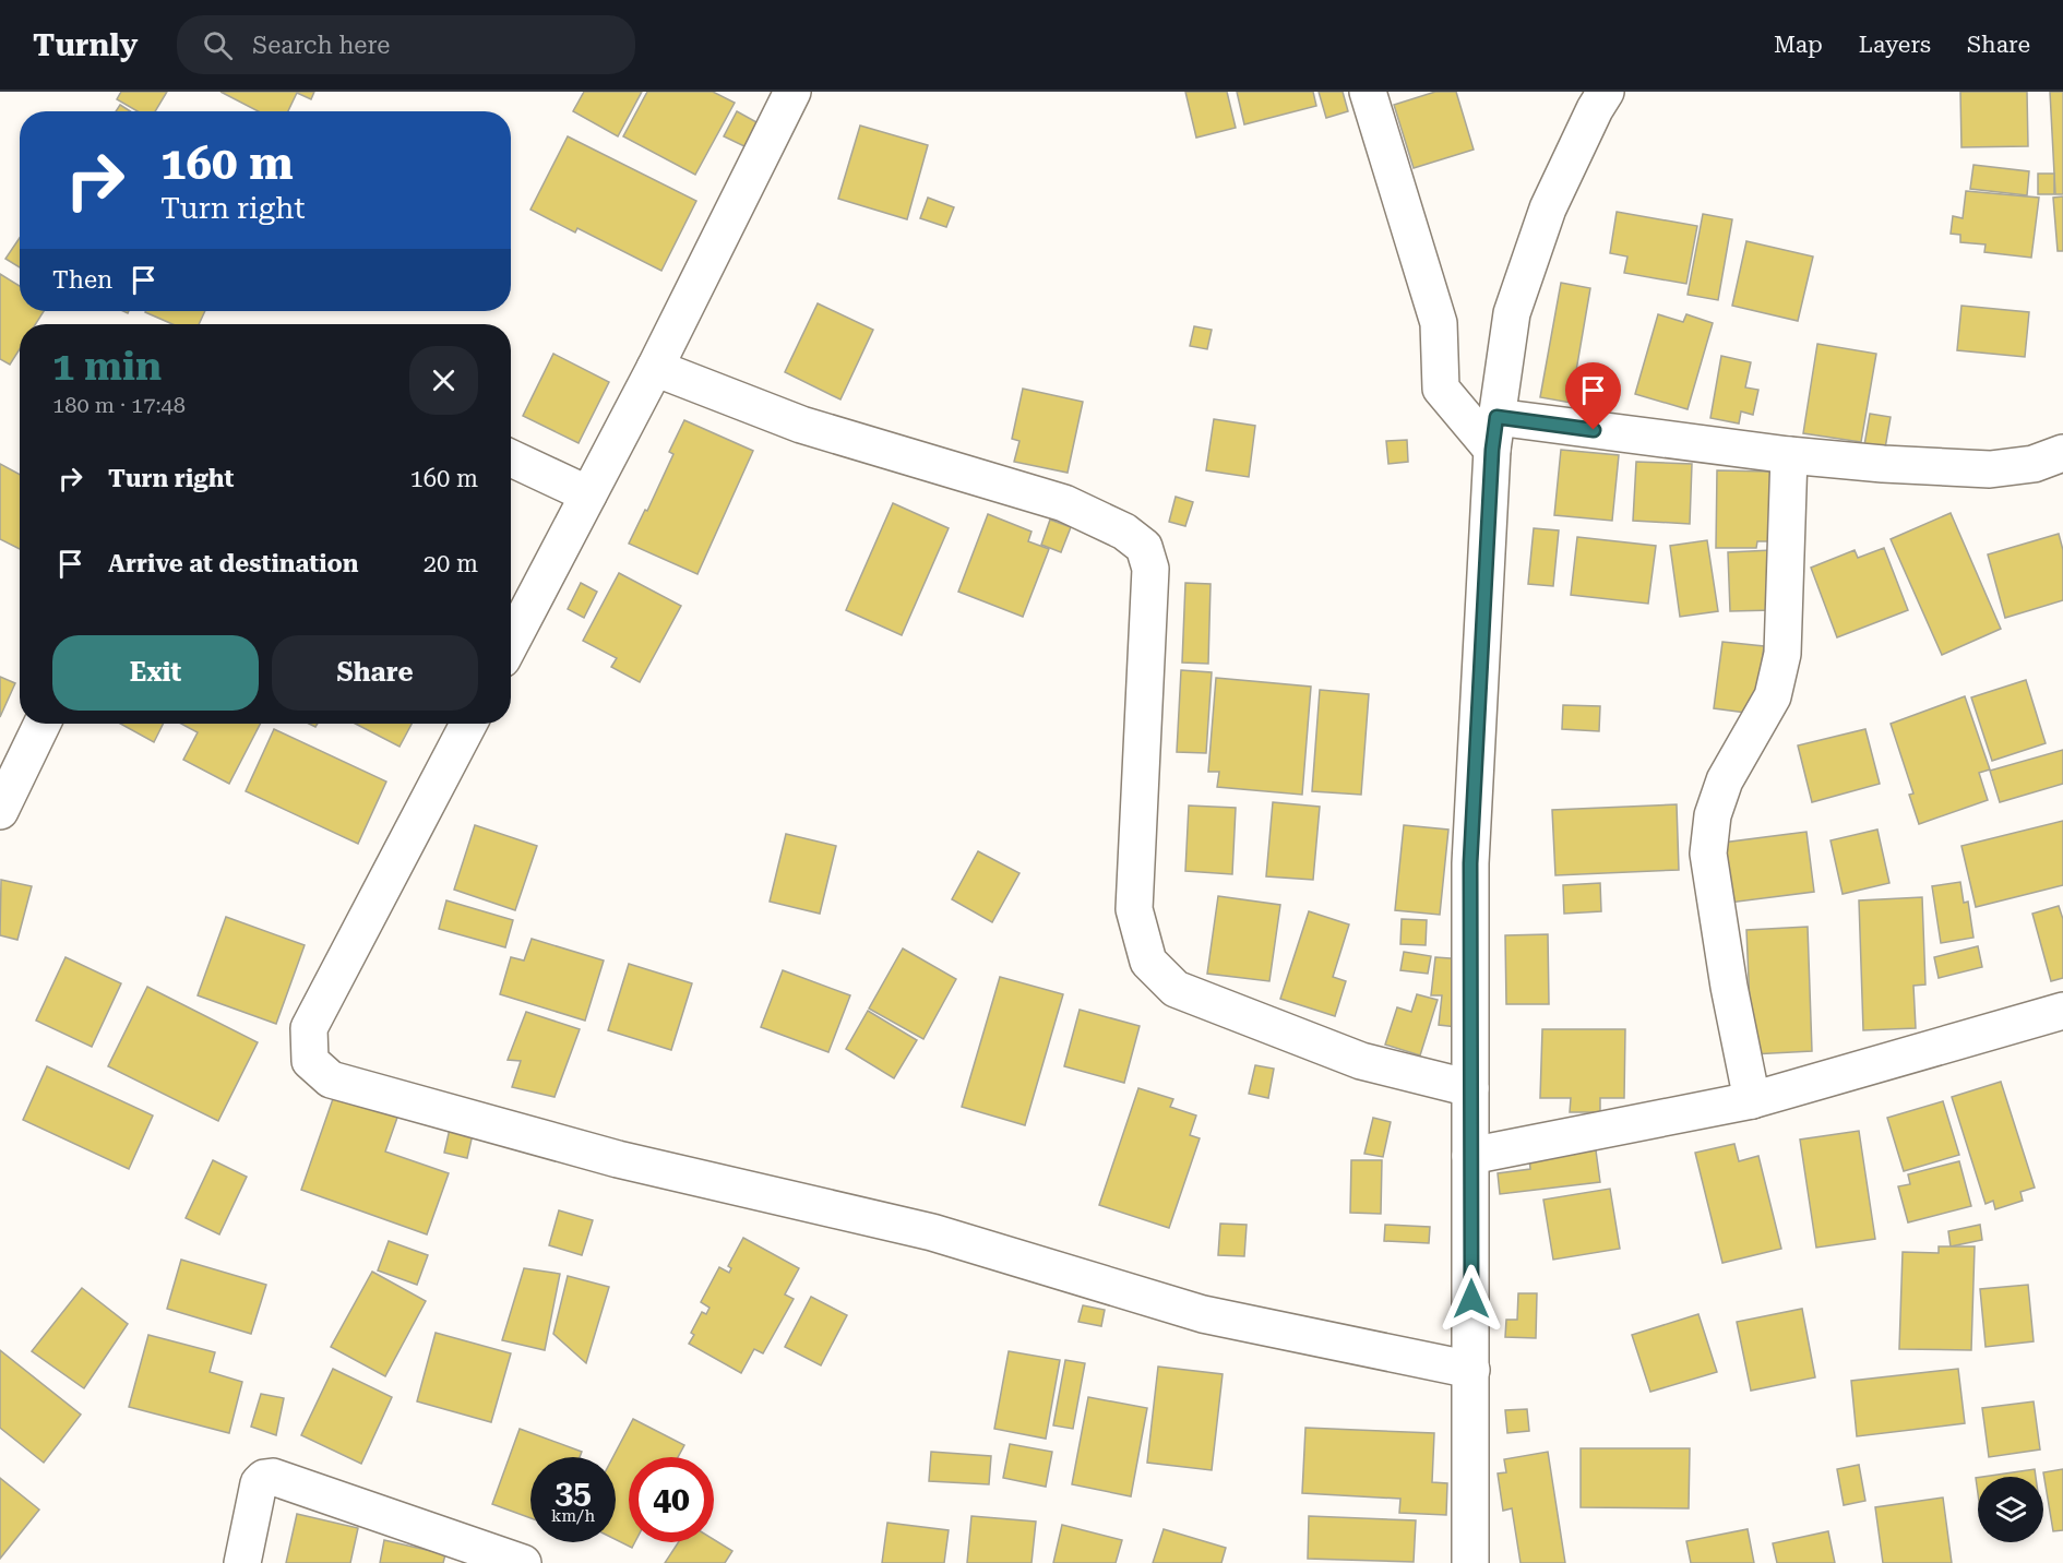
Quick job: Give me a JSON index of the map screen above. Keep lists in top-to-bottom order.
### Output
{
  "page": {
    "header": "Turnly",
    "search": "Search here",
    "nav": ["Map", "Layers", "Share"],
    "turn": ["160 m", "Turn right"],
    "then": "Then",
    "heading": ["1 min", "180 m · 17:48"],
    "list": [
      {
        "name": "Turn right",
        "value": "160 m"
      },
      {
        "name": "Arrive at destination",
        "value": "20 m"
      }
    ],
    "buttons": ["Exit", "Share"],
    "speed": "35 km/h",
    "limit": "40"
  }
}
